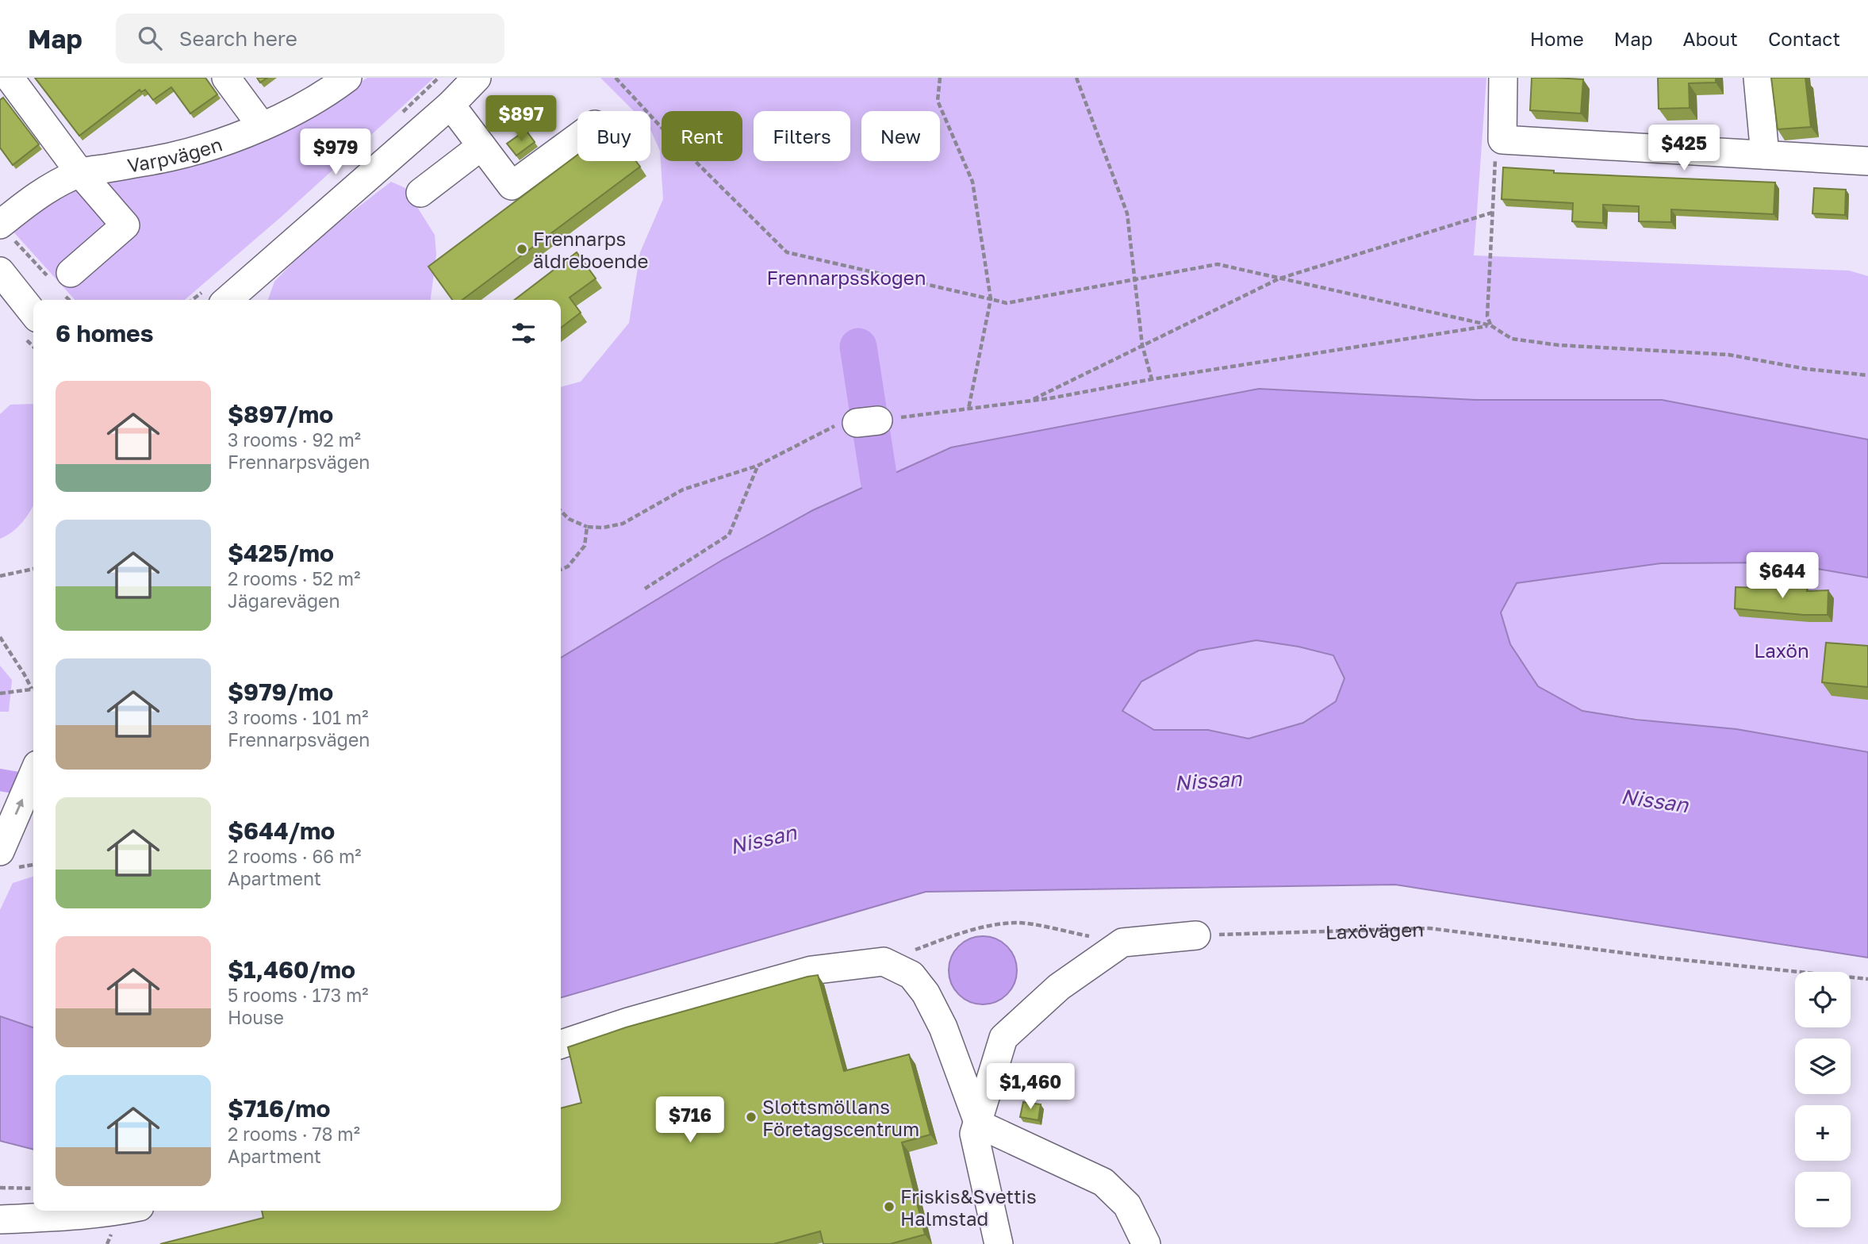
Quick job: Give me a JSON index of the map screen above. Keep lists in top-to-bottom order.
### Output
{
  "streets": {
    "street": ["Varpvägen"],
    "path": ["Laxövägen"]
  },
  "water": ["Nissan"],
  "parks": ["Frennarpsskogen", "Laxön"],
  "places": ["Frennarps äldreboende", "Slottsmöllans Företagscentrum", "Friskis&Svettis Halmstad"],
  "page": {
    "header": "Map",
    "search": "Search here",
    "nav": [
      "Home",
      "Map",
      "About",
      "Contact"
    ],
    "price": [
      "$897",
      "$425",
      "$979",
      "$644",
      "$1,460",
      "$716"
    ],
    "chip": [
      "Buy",
      "Rent",
      "Filters",
      "New"
    ],
    "heading": "6 homes",
    "list": [
      {
        "name": "$897/mo",
        "note": "3 rooms · 92 m² · Frennarpsvägen"
      },
      {
        "name": "$425/mo",
        "note": "2 rooms · 52 m² · Jägarevägen"
      },
      {
        "name": "$979/mo",
        "note": "3 rooms · 101 m² · Frennarpsvägen"
      },
      {
        "name": "$644/mo",
        "note": "2 rooms · 66 m² · Apartment"
      },
      {
        "name": "$1,460/mo",
        "note": "5 rooms · 173 m² · House"
      },
      {
        "name": "$716/mo",
        "note": "2 rooms · 78 m² · Apartment"
      }
    ],
    "map_buttons": ["+", "−"]
  }
}
